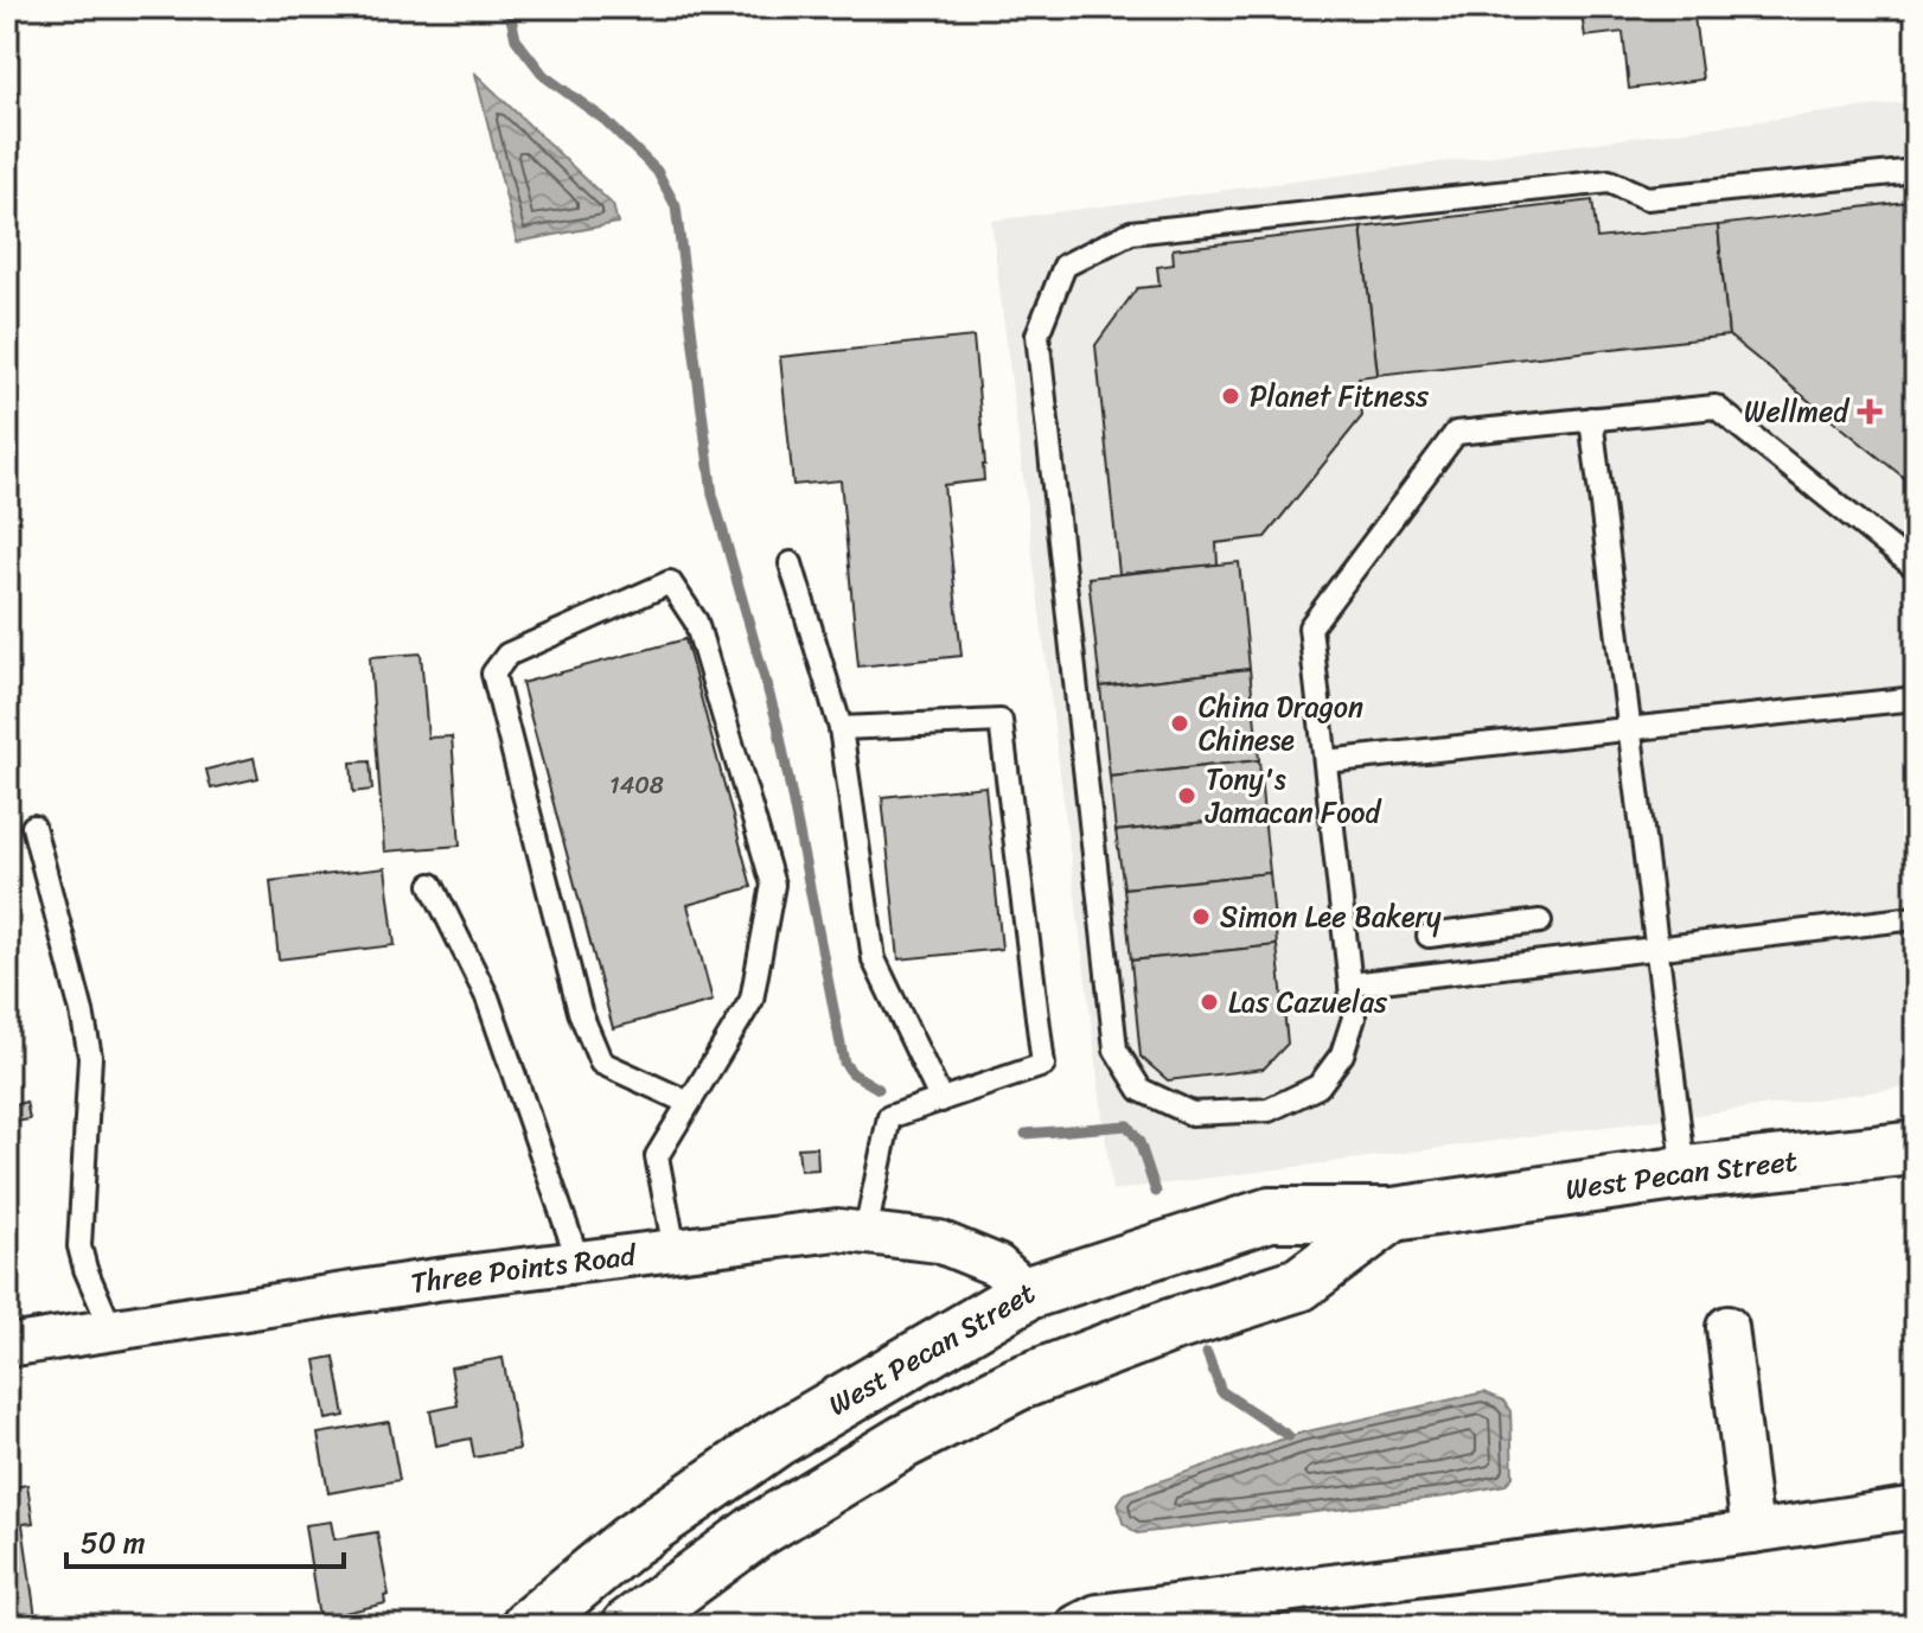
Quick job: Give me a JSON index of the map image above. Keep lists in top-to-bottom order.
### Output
{
  "streets": {
    "main road": ["West Pecan Street"],
    "street": ["Three Points Road"]
  },
  "crossings": [
    ["West Pecan Street", "Three Points Road"]
  ],
  "places": {
    "other": [
      "Planet Fitness",
      "China Dragon Chinese",
      "Tony's Jamacan Food",
      "Simon Lee Bakery",
      "Las Cazuelas"
    ],
    "health": ["Wellmed"]
  },
  "house_numbers": ["1408"],
  "scale_bar": "50 m"
}
